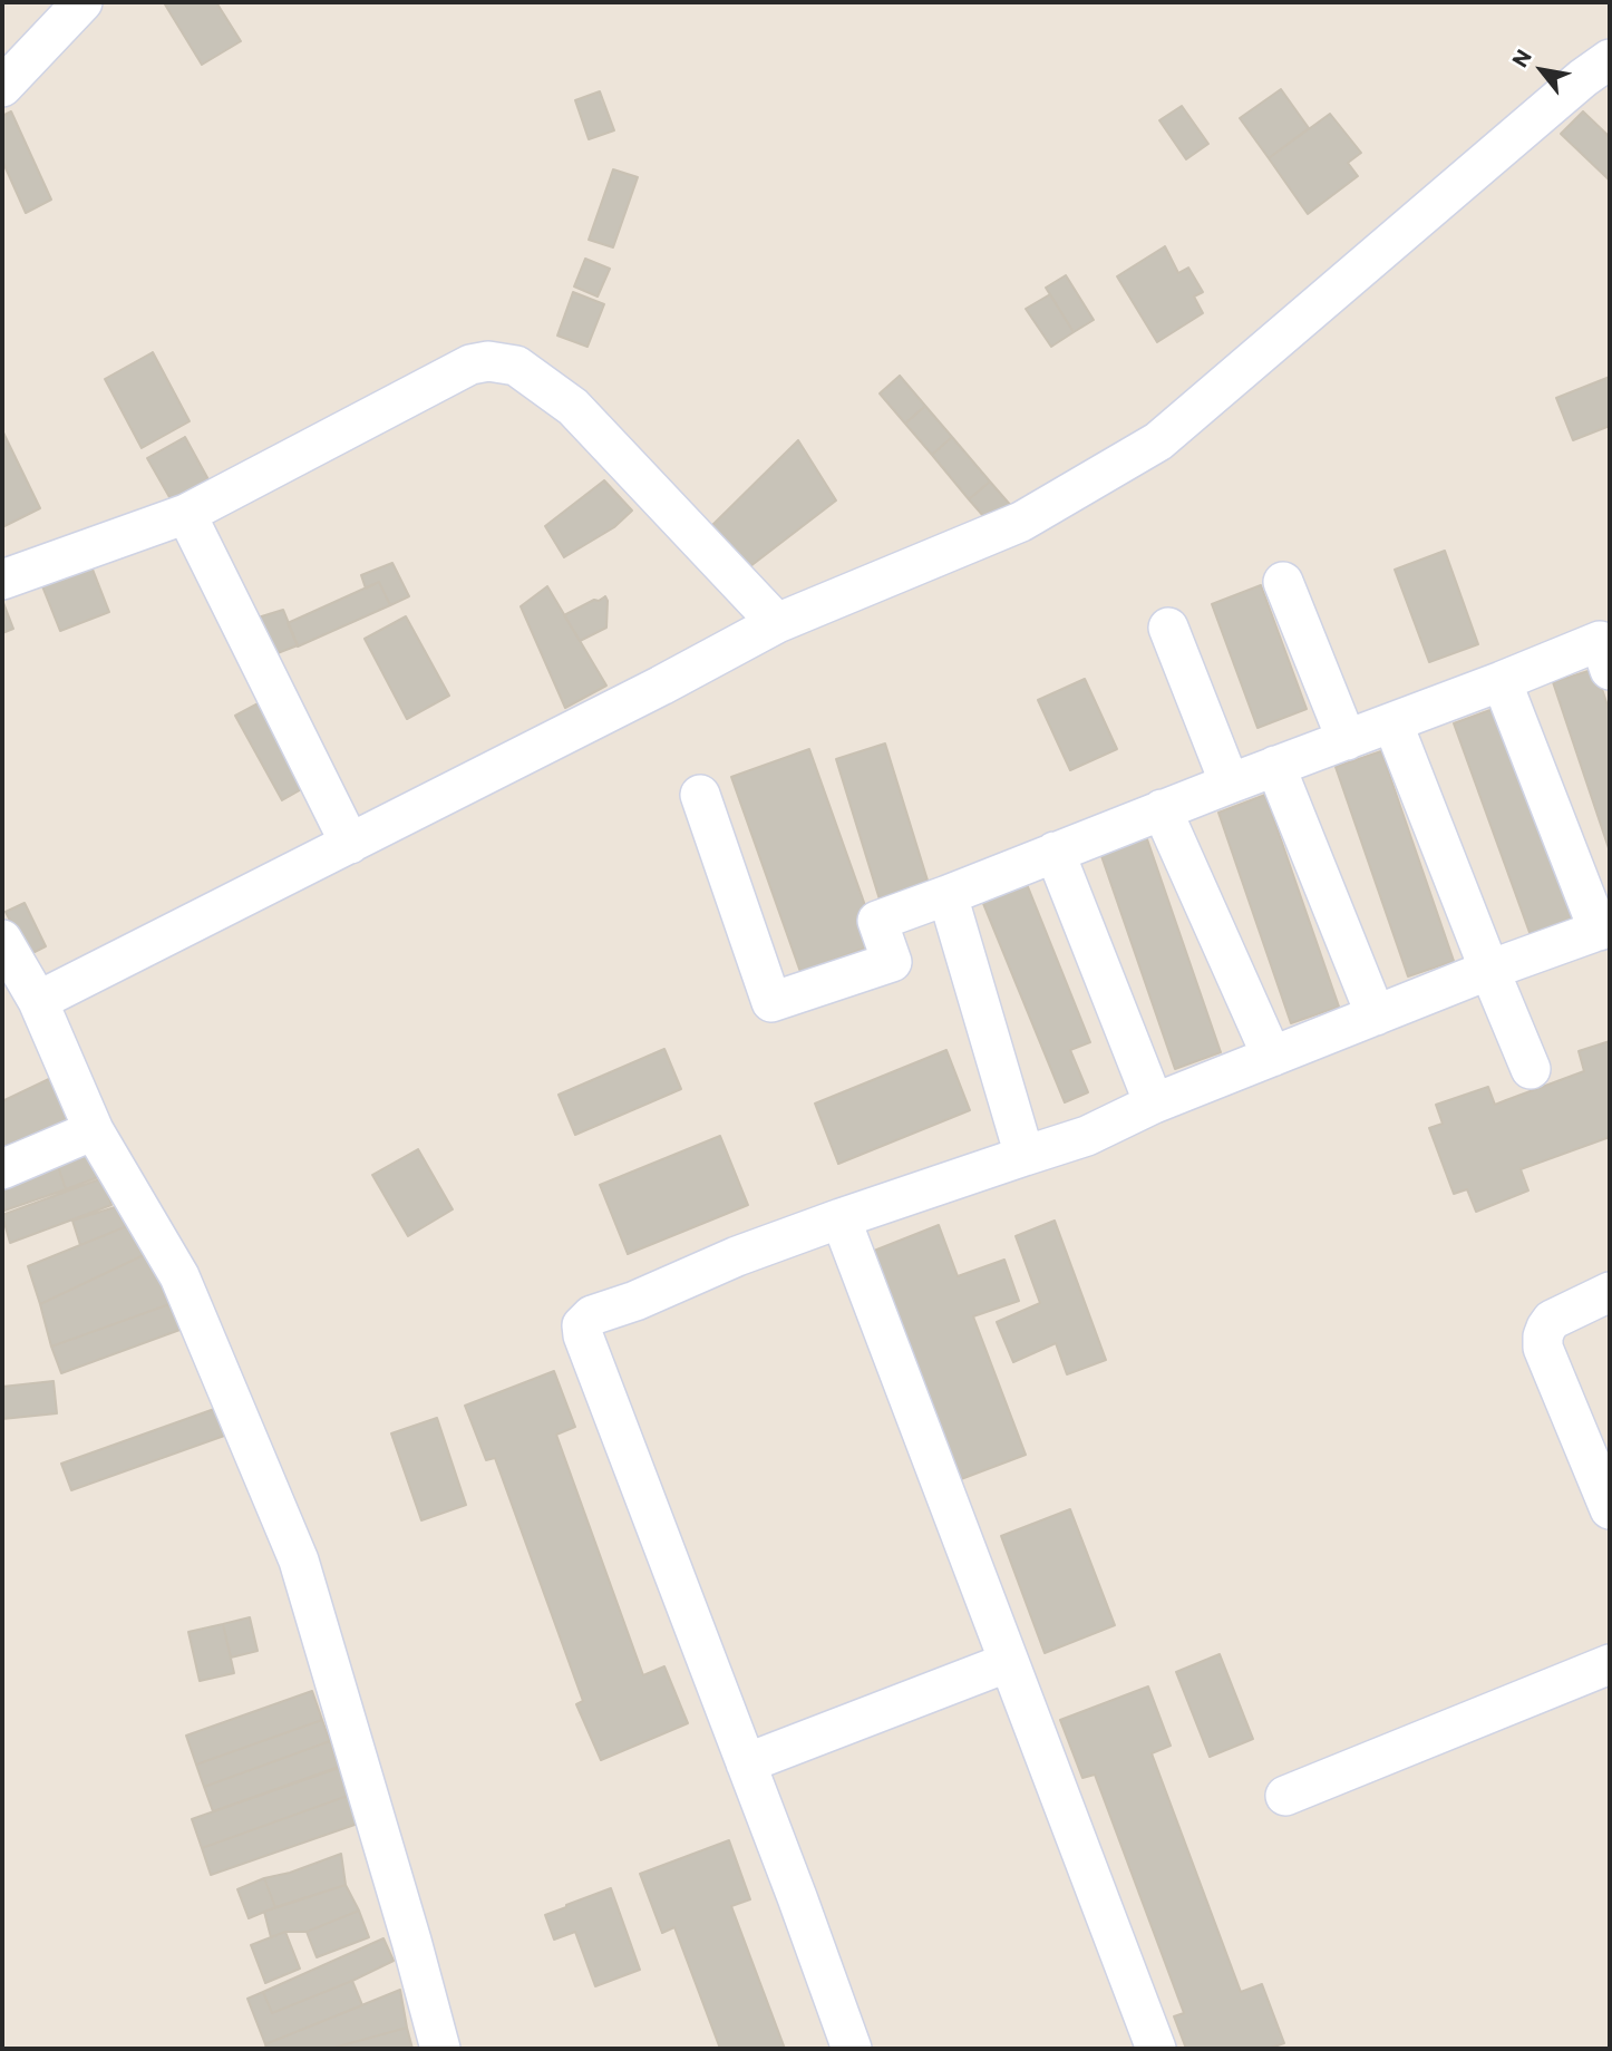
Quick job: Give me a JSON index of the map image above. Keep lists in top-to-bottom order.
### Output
{
  "north": "top left"
}
